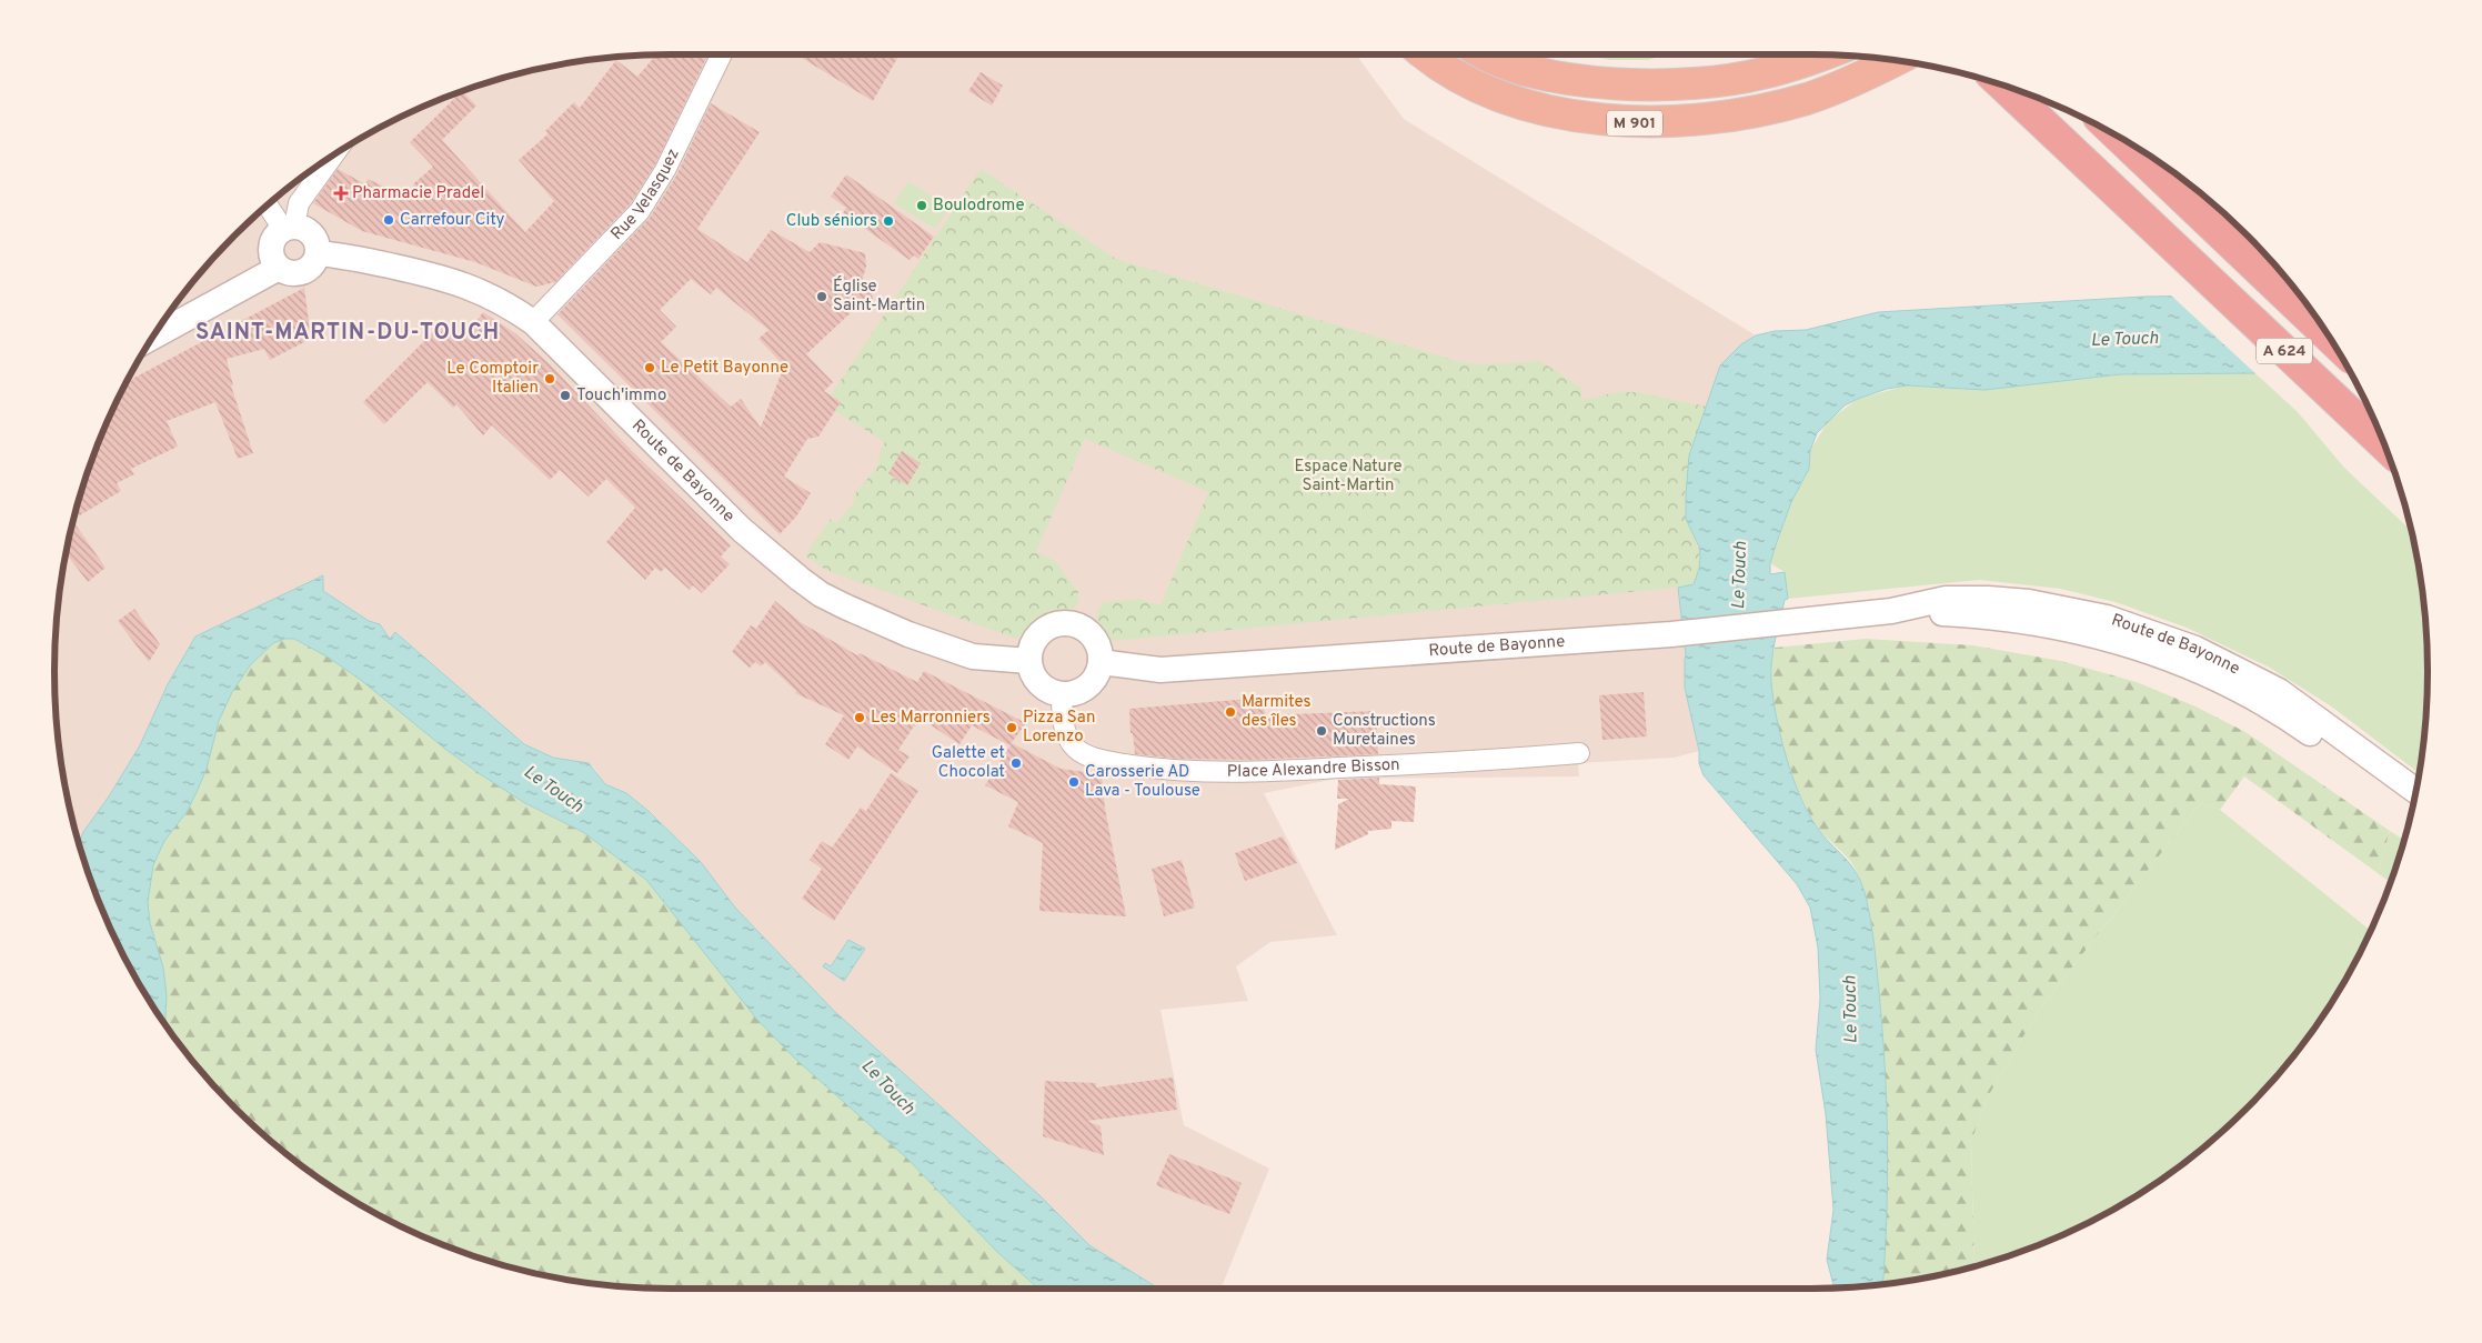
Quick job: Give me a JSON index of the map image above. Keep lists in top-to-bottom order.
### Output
{
  "streets": {
    "highway": ["M 901", "A 624"],
    "street": ["Rue Velasquez", "Route de Bayonne", "Place Alexandre Bisson"]
  },
  "crossings": [
    ["Rue Velasquez", "Route de Bayonne"],
    ["Route de Bayonne", "Place Alexandre Bisson"]
  ],
  "districts": ["SAINT-MARTIN-DU-TOUCH"],
  "water": ["Le Touch"],
  "parks": ["Espace Nature Saint-Martin"],
  "places": {
    "health": ["Pharmacie Pradel"],
    "other": [
      "Boulodrome",
      "Carrefour City",
      "Club séniors",
      "Église Saint-Martin",
      "Le Petit Bayonne",
      "Le Comptoir Italien",
      "Touch'immo",
      "Marmites des îles",
      "Les Marronniers",
      "Pizza San Lorenzo",
      "Constructions Muretaines",
      "Galette et Chocolat",
      "Carosserie AD Lava - Toulouse"
    ]
  }
}
